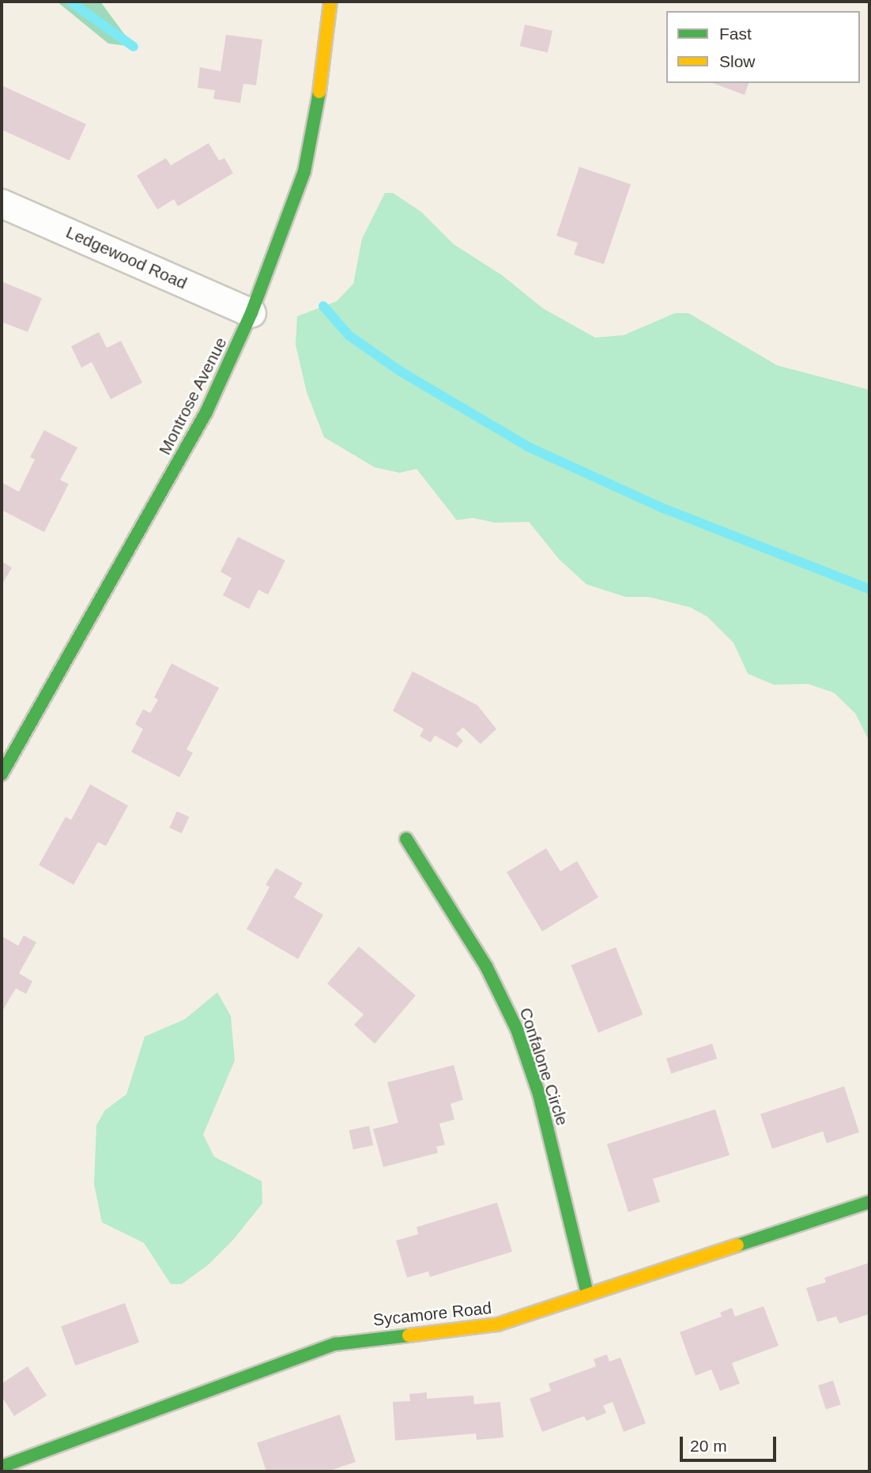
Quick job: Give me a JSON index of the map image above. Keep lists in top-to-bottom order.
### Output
{
  "streets": {
    "street": [
      "Ledgewood Road",
      "Montrose Avenue",
      "Confalone Circle",
      "Sycamore Road"
    ]
  },
  "crossings": [
    ["Ledgewood Road", "Montrose Avenue"],
    ["Confalone Circle", "Sycamore Road"]
  ],
  "legend": ["Fast", "Slow"],
  "scale_bar": "20 m"
}
